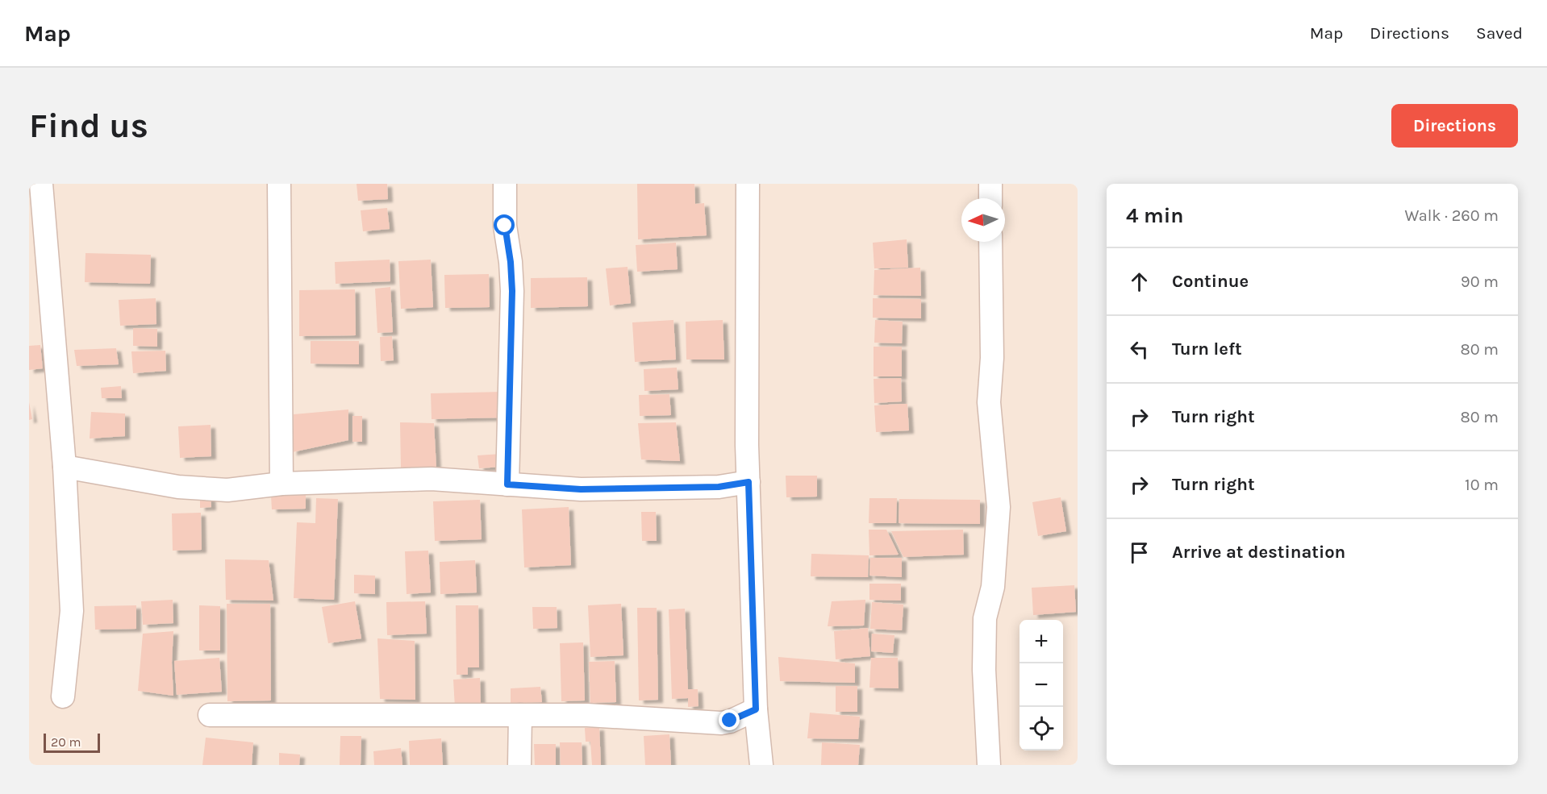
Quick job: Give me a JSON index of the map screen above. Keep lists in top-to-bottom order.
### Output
{
  "scale_bar": "20 m",
  "north": "left",
  "page": {
    "header": "Map",
    "nav": ["Map", "Directions", "Saved"],
    "buttons": "Directions",
    "title": "Find us",
    "heading": ["4 min", "Walk · 260 m"],
    "list": [
      ["Continue", "90 m"],
      ["Turn left", "80 m"],
      ["Turn right", "80 m"],
      ["Turn right", "10 m"],
      "Arrive at destination"
    ],
    "map_buttons": ["+", "−"],
    "scale": "20 m"
  }
}
